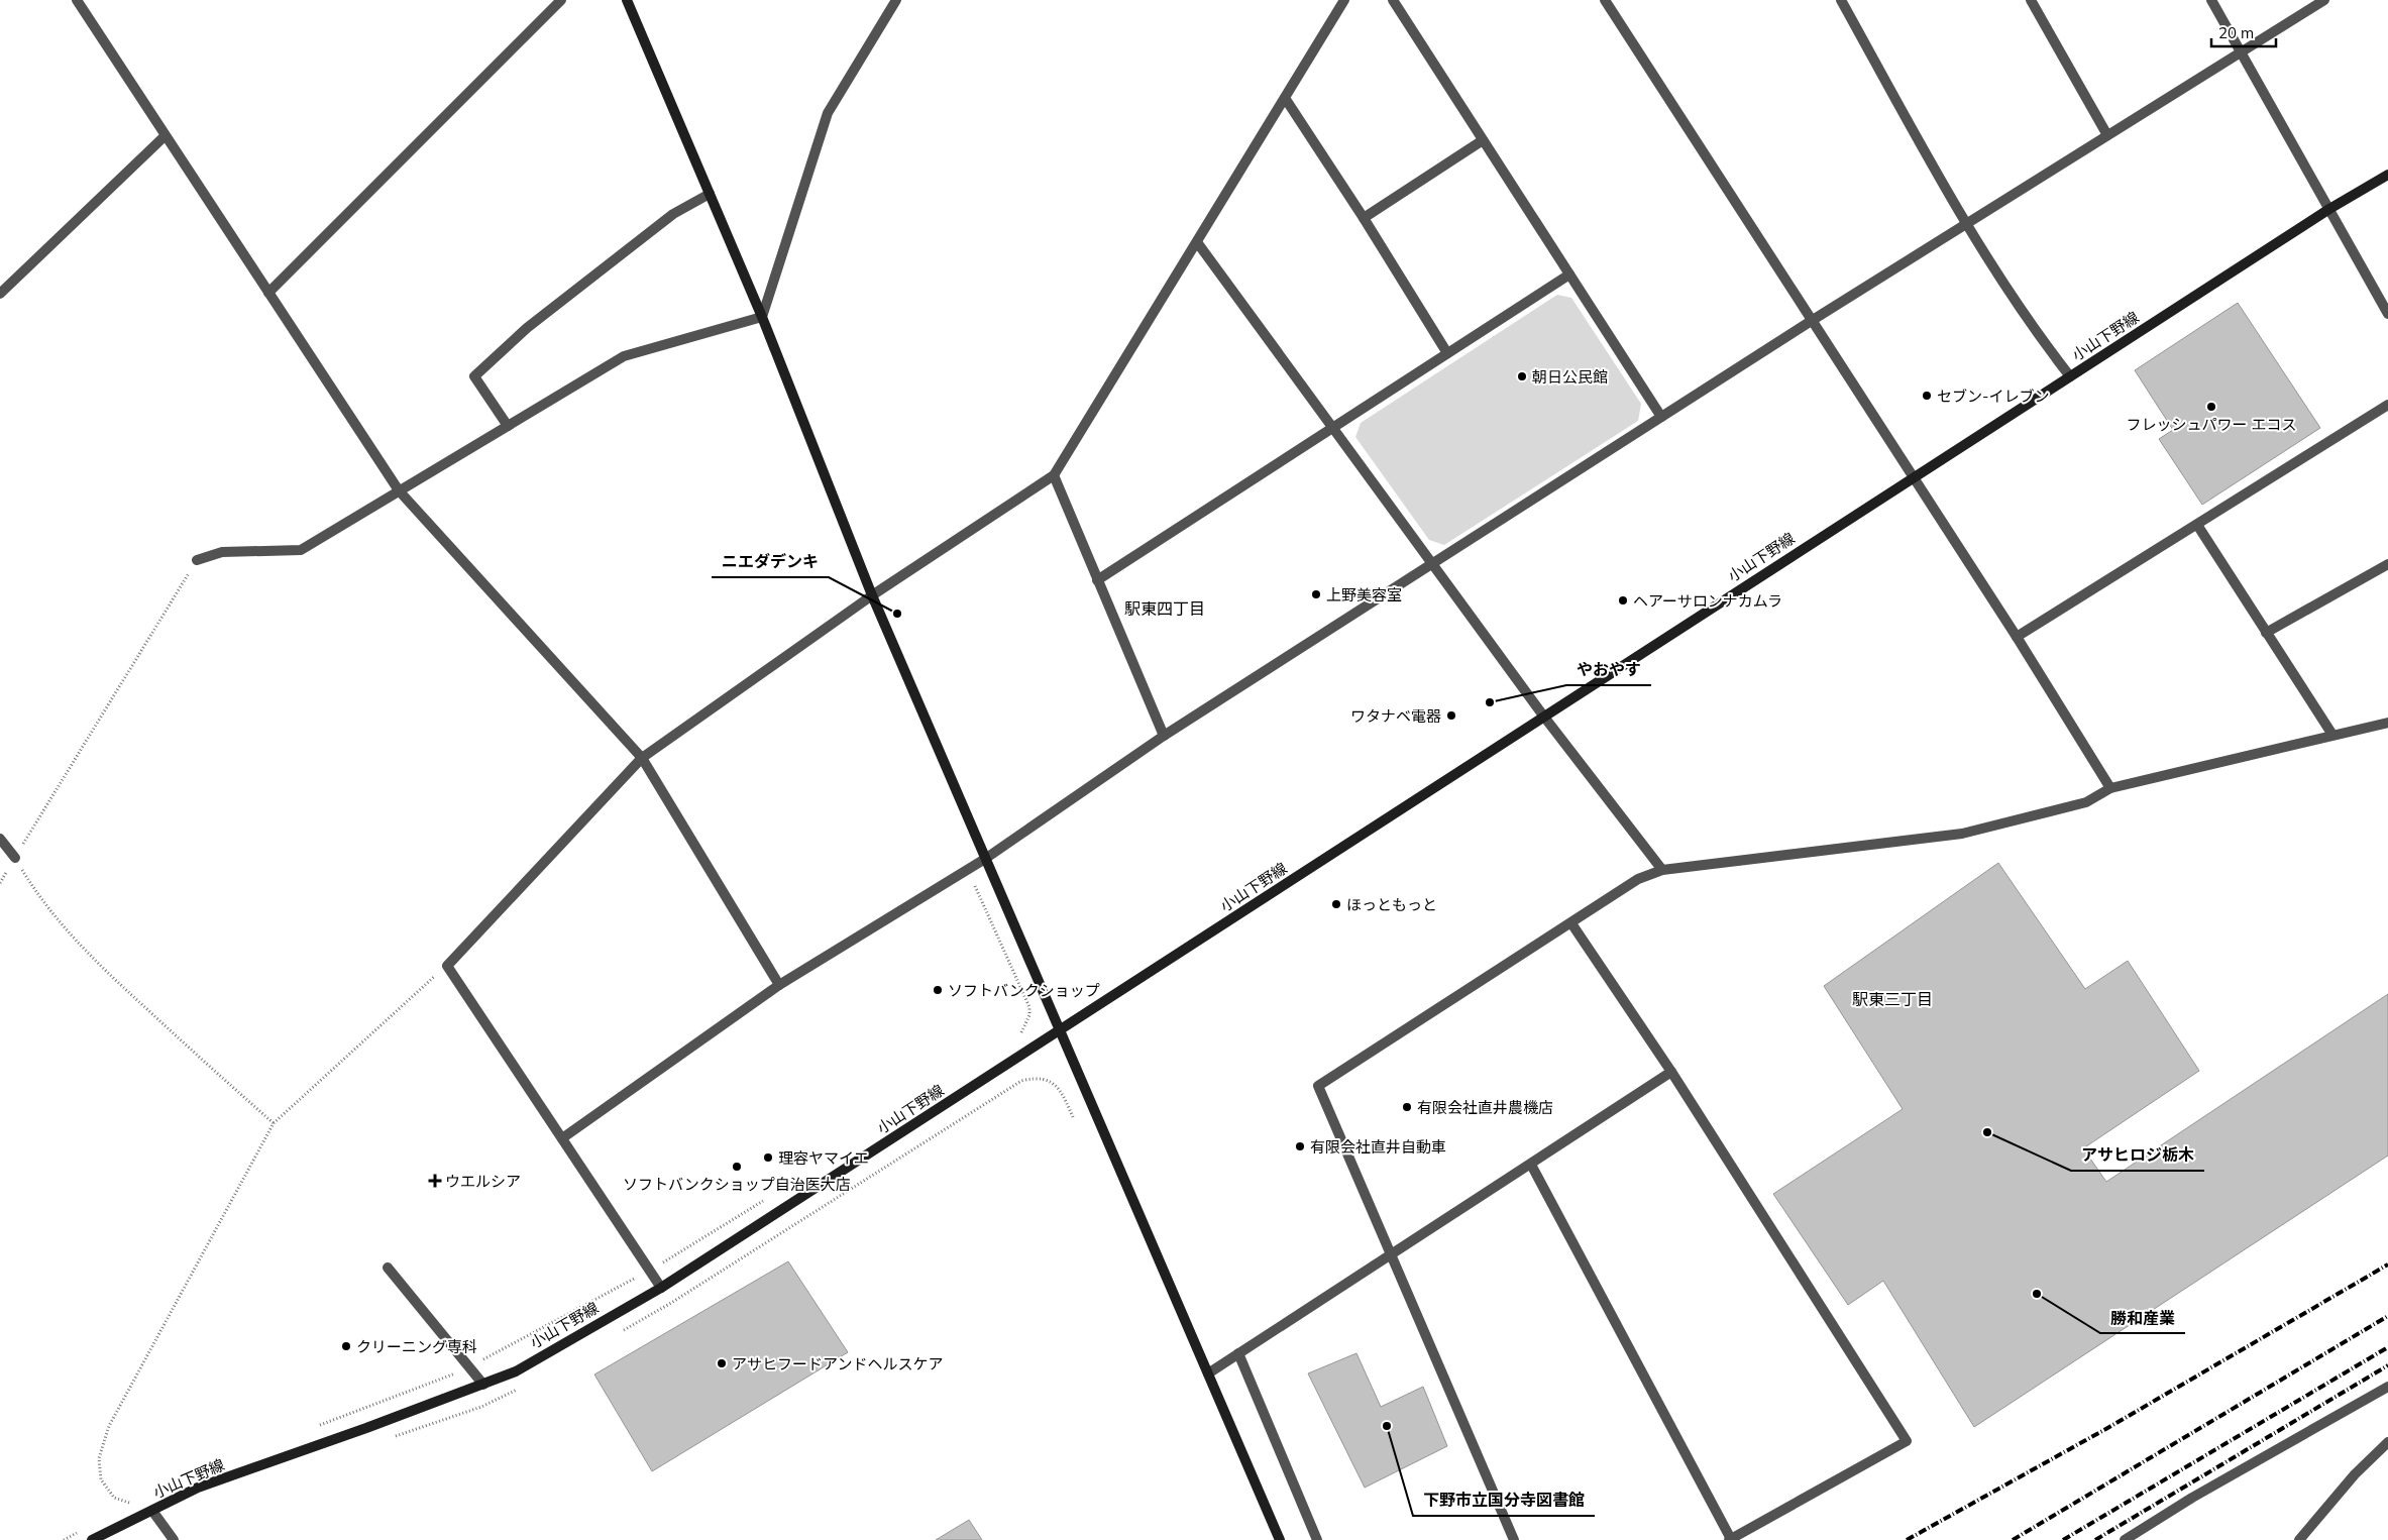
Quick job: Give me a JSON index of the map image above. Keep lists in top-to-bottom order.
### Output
{
  "streets": {
    "main road": ["小山下野線"]
  },
  "districts": ["駅東四丁目", "駅東三丁目"],
  "places": {
    "other": [
      "朝日公民館",
      "セブン-イレブン",
      "フレッシュパワー エコス",
      "上野美容室",
      "ヘアーサロンナカムラ",
      "ニエダデンキ",
      "やおやす",
      "ワタナベ電器",
      "ほっともっと",
      "ソフトバンクショップ",
      "有限会社直井農機店",
      "アサヒロジ栃木",
      "有限会社直井自動車",
      "理容ヤマイエ",
      "ソフトバンクショップ自治医大店",
      "勝和産業",
      "クリーニング専科",
      "アサヒフードアンドヘルスケア",
      "下野市立国分寺図書館"
    ],
    "health": ["ウエルシア"]
  },
  "scale_bar": "20 m"
}
